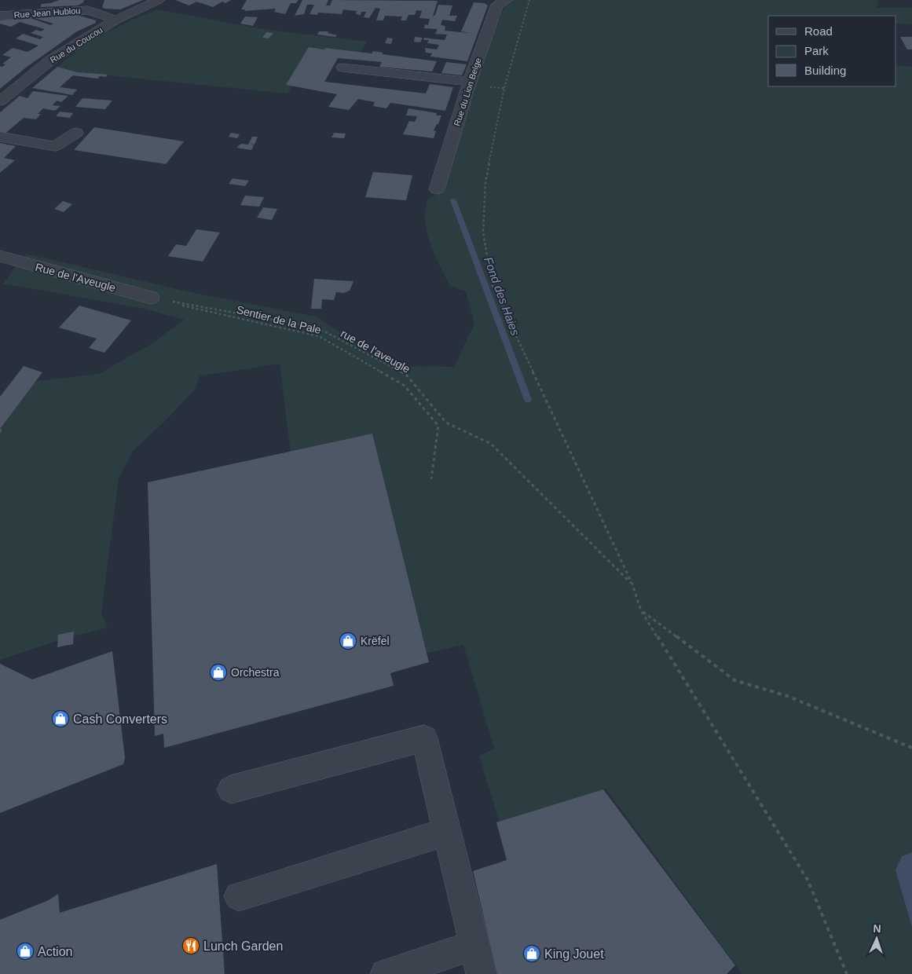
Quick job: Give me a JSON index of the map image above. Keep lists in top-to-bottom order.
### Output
{
  "streets": {
    "street": [
      "Rue Jean Hublou",
      "Rue du Coucou",
      "Rue du Lion Belge",
      "Rue de l'Aveugle"
    ],
    "path": ["Sentier de la Pale", "rue de l'aveugle"]
  },
  "crossings": [
    ["Rue Jean Hublou", "Rue du Coucou"],
    ["Rue de l'Aveugle", "Sentier de la Pale"],
    ["Rue de l'Aveugle", "rue de l'aveugle"],
    ["Sentier de la Pale", "rue de l'aveugle"]
  ],
  "water": ["Fond des Haies"],
  "places": {
    "shop": [
      "Krëfel",
      "Orchestra",
      "Cash Converters",
      "Action",
      "King Jouet"
    ],
    "restaurant": ["Lunch Garden"]
  },
  "legend": ["Road", "Park", "Building"],
  "north": "top"
}
